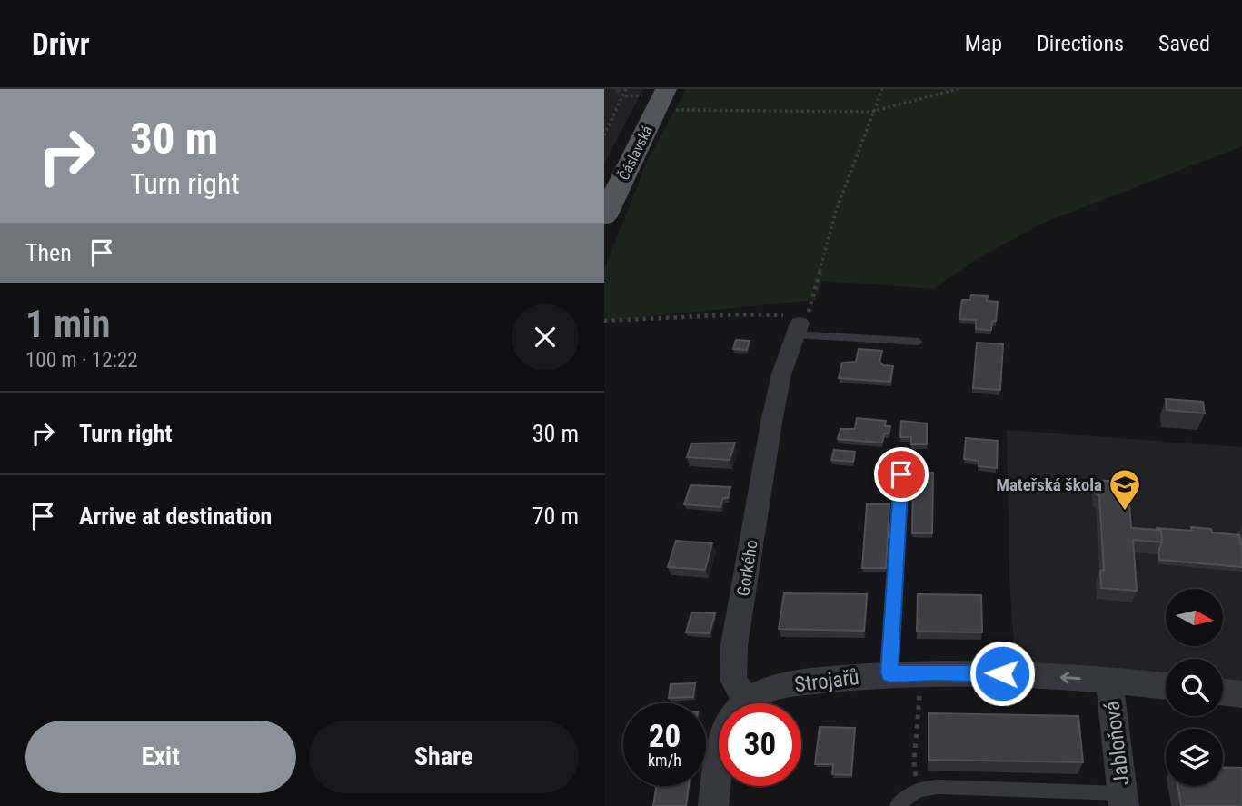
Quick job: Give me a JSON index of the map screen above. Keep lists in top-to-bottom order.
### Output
{
  "streets": {
    "main road": ["Čáslavská"],
    "street": ["Gorkého", "Strojařů", "Jabloňová"]
  },
  "crossings": [
    ["Gorkého", "Strojařů"],
    ["Strojařů", "Jabloňová"]
  ],
  "one_way": ["Strojařů"],
  "places": {
    "school or university": ["Mateřská škola"]
  },
  "north": "right",
  "page": {
    "header": "Drivr",
    "nav": ["Map", "Directions", "Saved"],
    "turn": ["30 m", "Turn right"],
    "then": "Then",
    "heading": ["1 min", "100 m · 12:22"],
    "list": [
      {
        "name": "Turn right",
        "value": "30 m"
      },
      {
        "name": "Arrive at destination",
        "value": "70 m"
      }
    ],
    "speed": "20 km/h",
    "limit": "30",
    "buttons": ["Exit", "Share"]
  }
}
